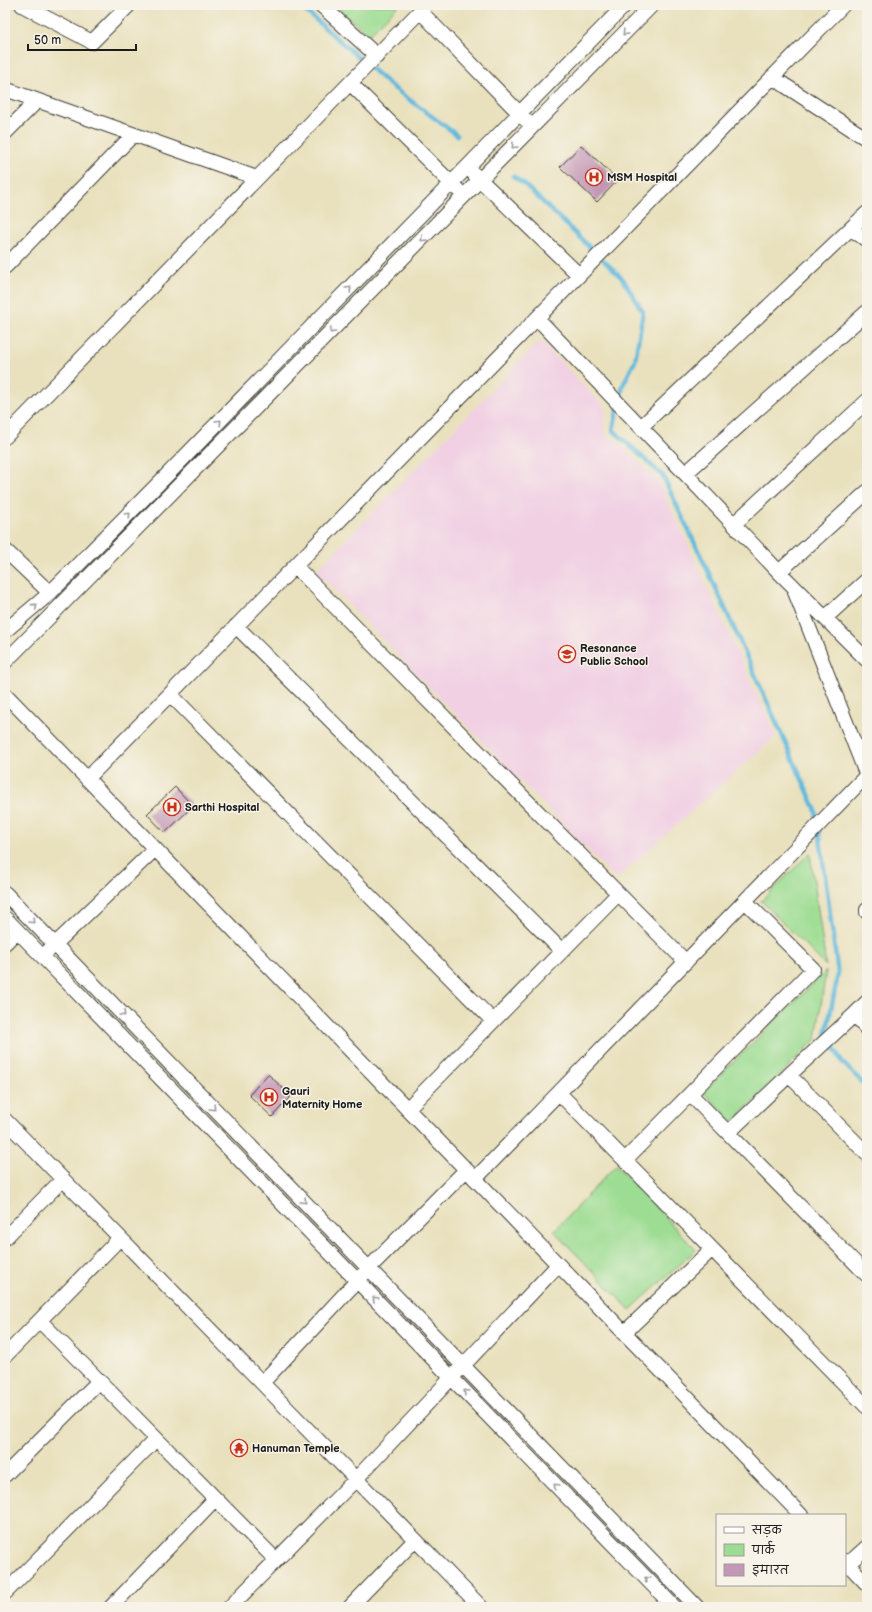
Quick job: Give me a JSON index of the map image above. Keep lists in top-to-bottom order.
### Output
{
  "places": {
    "hospital": ["MSM Hospital", "Sarthi Hospital", "Gauri Maternity Home"],
    "school or university": ["Resonance Public School"],
    "temple": ["Hanuman Temple"]
  },
  "legend": ["सड़क", "पार्क", "इमारत"],
  "scale_bar": "50 m"
}
